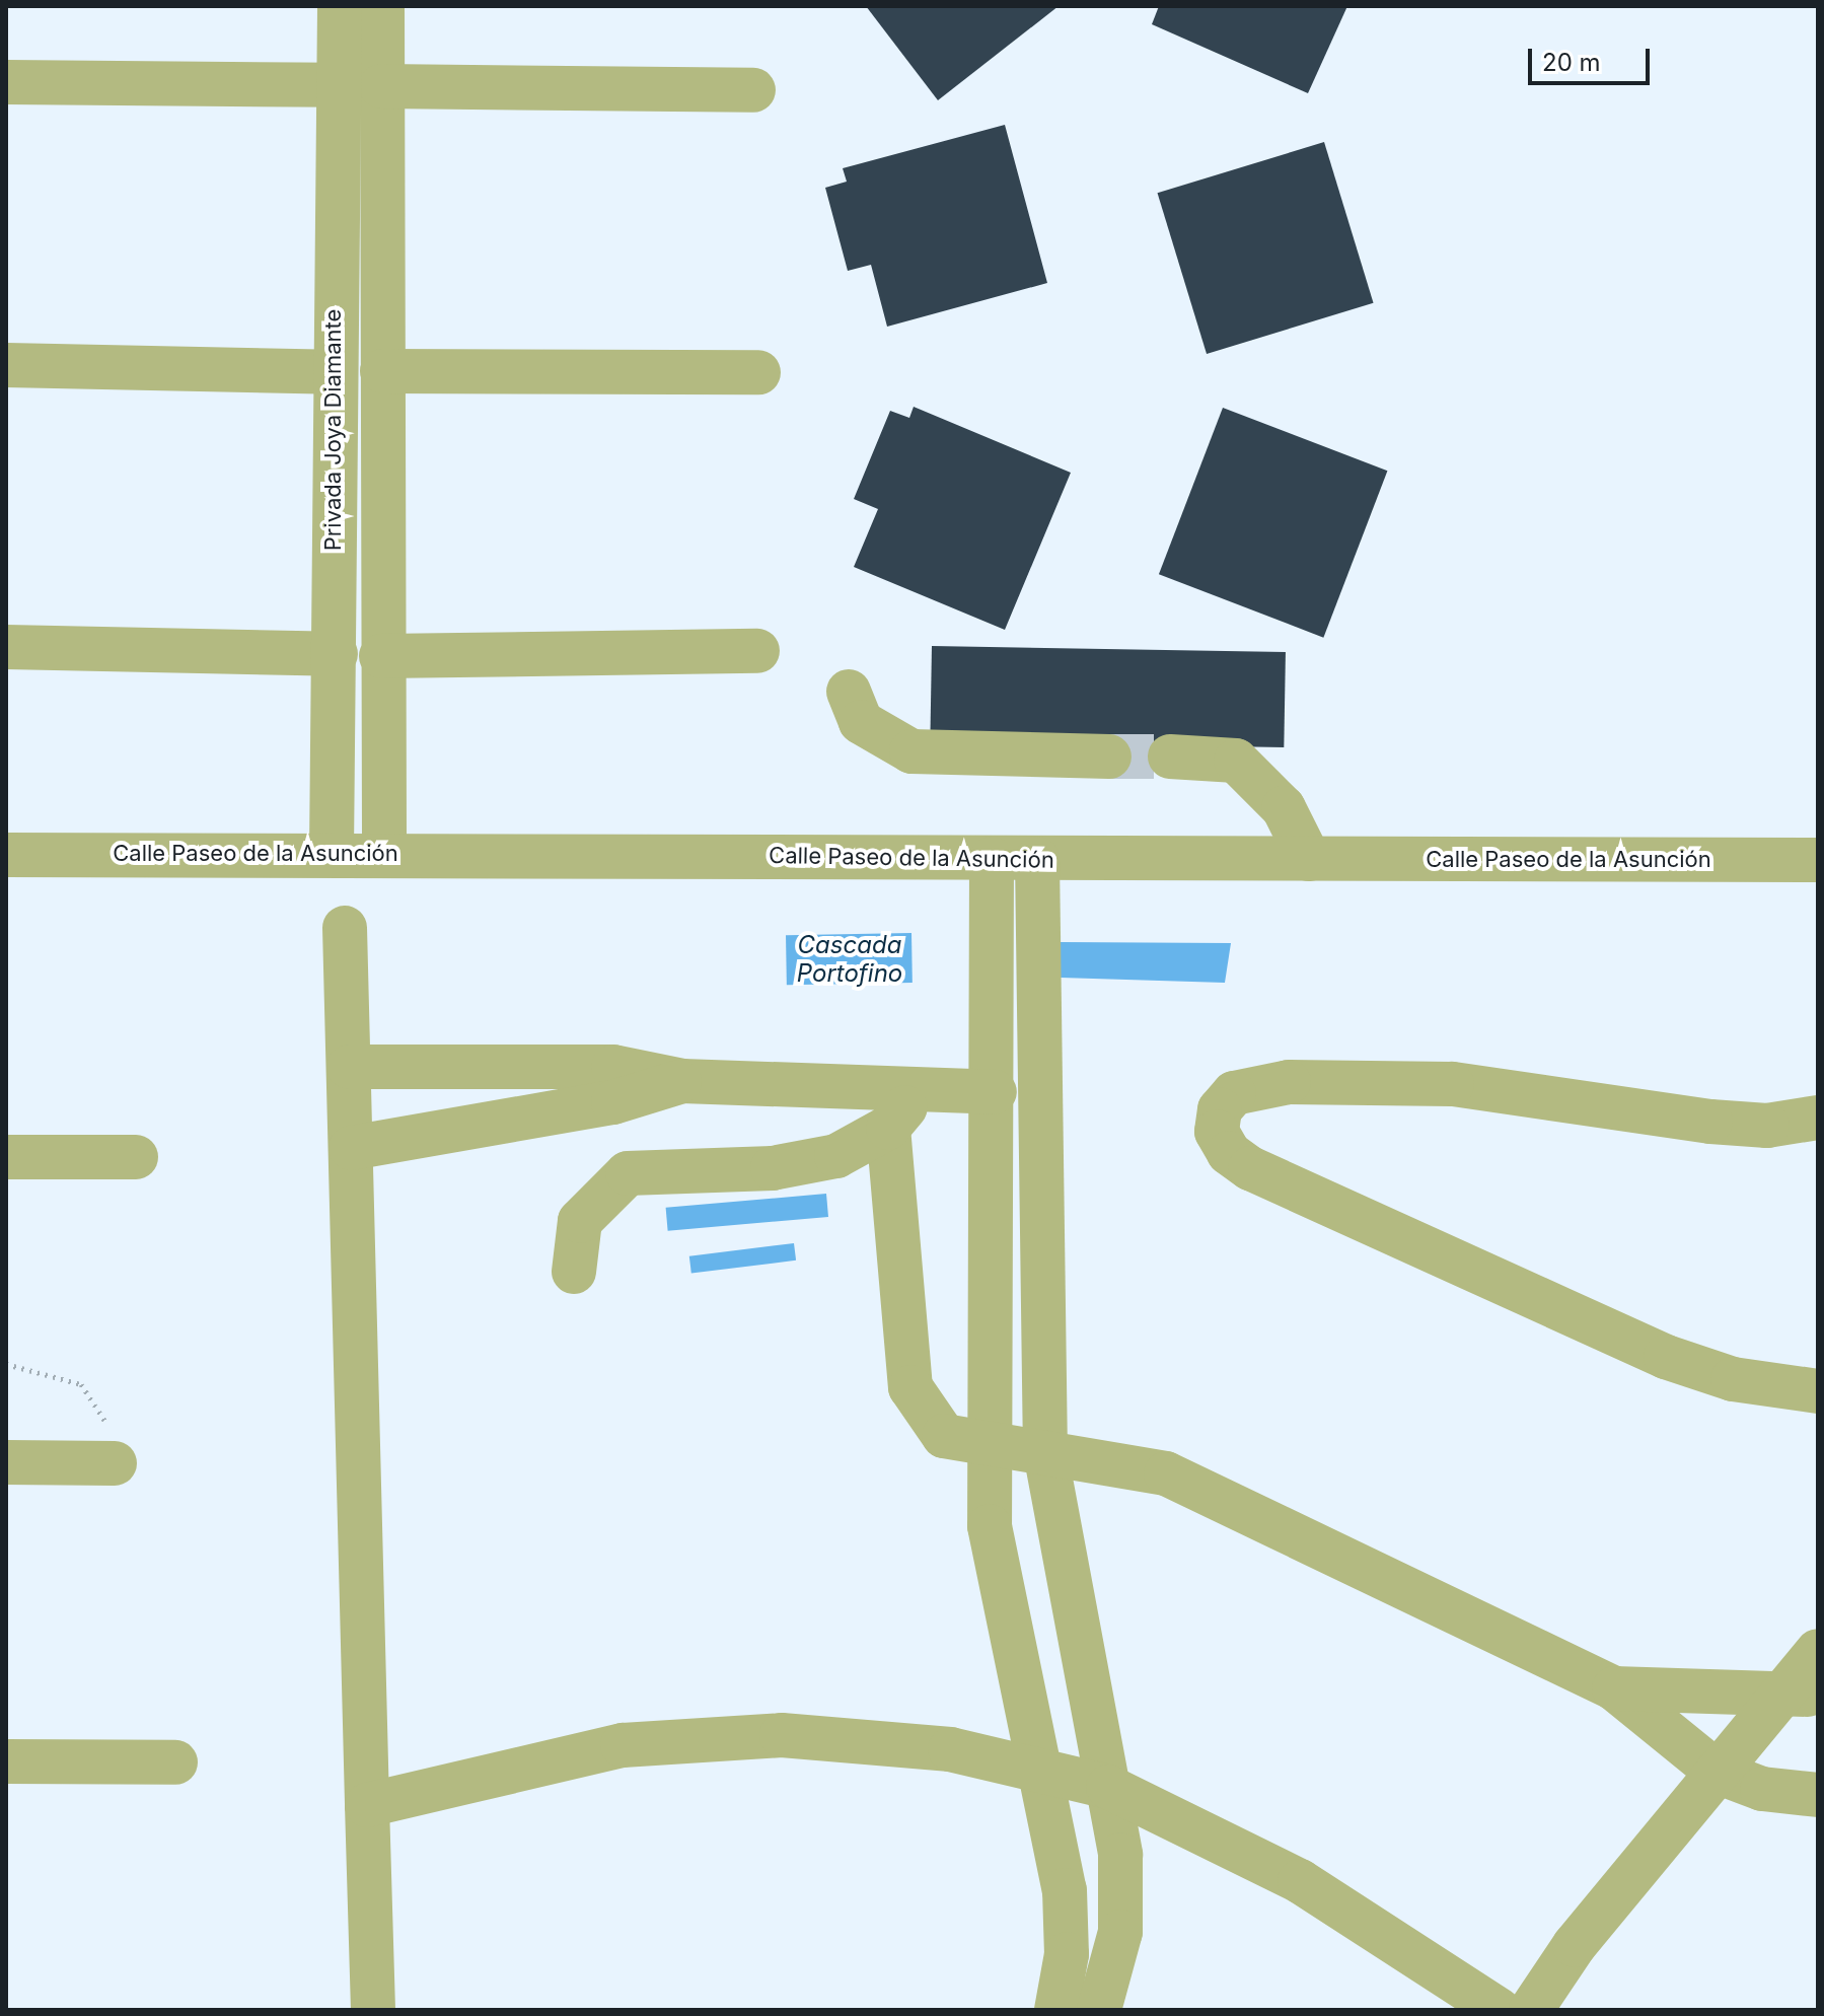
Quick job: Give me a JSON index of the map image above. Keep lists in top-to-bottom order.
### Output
{
  "streets": {
    "street": ["Privada Joya Diamante", "Calle Paseo de la Asunción"]
  },
  "crossings": [
    ["Privada Joya Diamante", "Calle Paseo de la Asunción"]
  ],
  "water": ["Cascada Portofino"],
  "scale_bar": "20 m"
}
